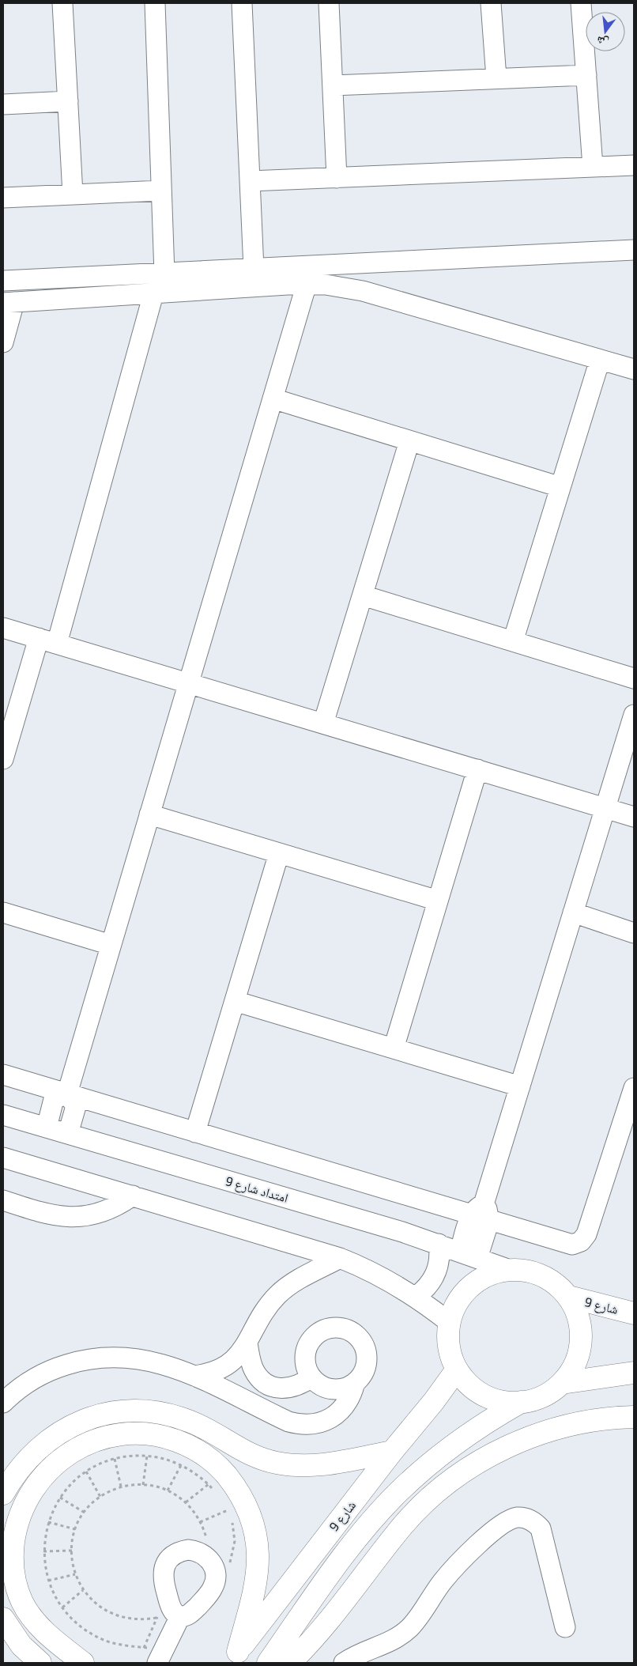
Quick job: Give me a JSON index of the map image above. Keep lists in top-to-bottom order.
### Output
{
  "streets": {
    "main road": ["شارع 9"],
    "street": ["امتداد شارع 9"]
  },
  "crossings": [
    ["امتداد شارع 9", "شارع 9"]
  ],
  "north": "bottom"
}
